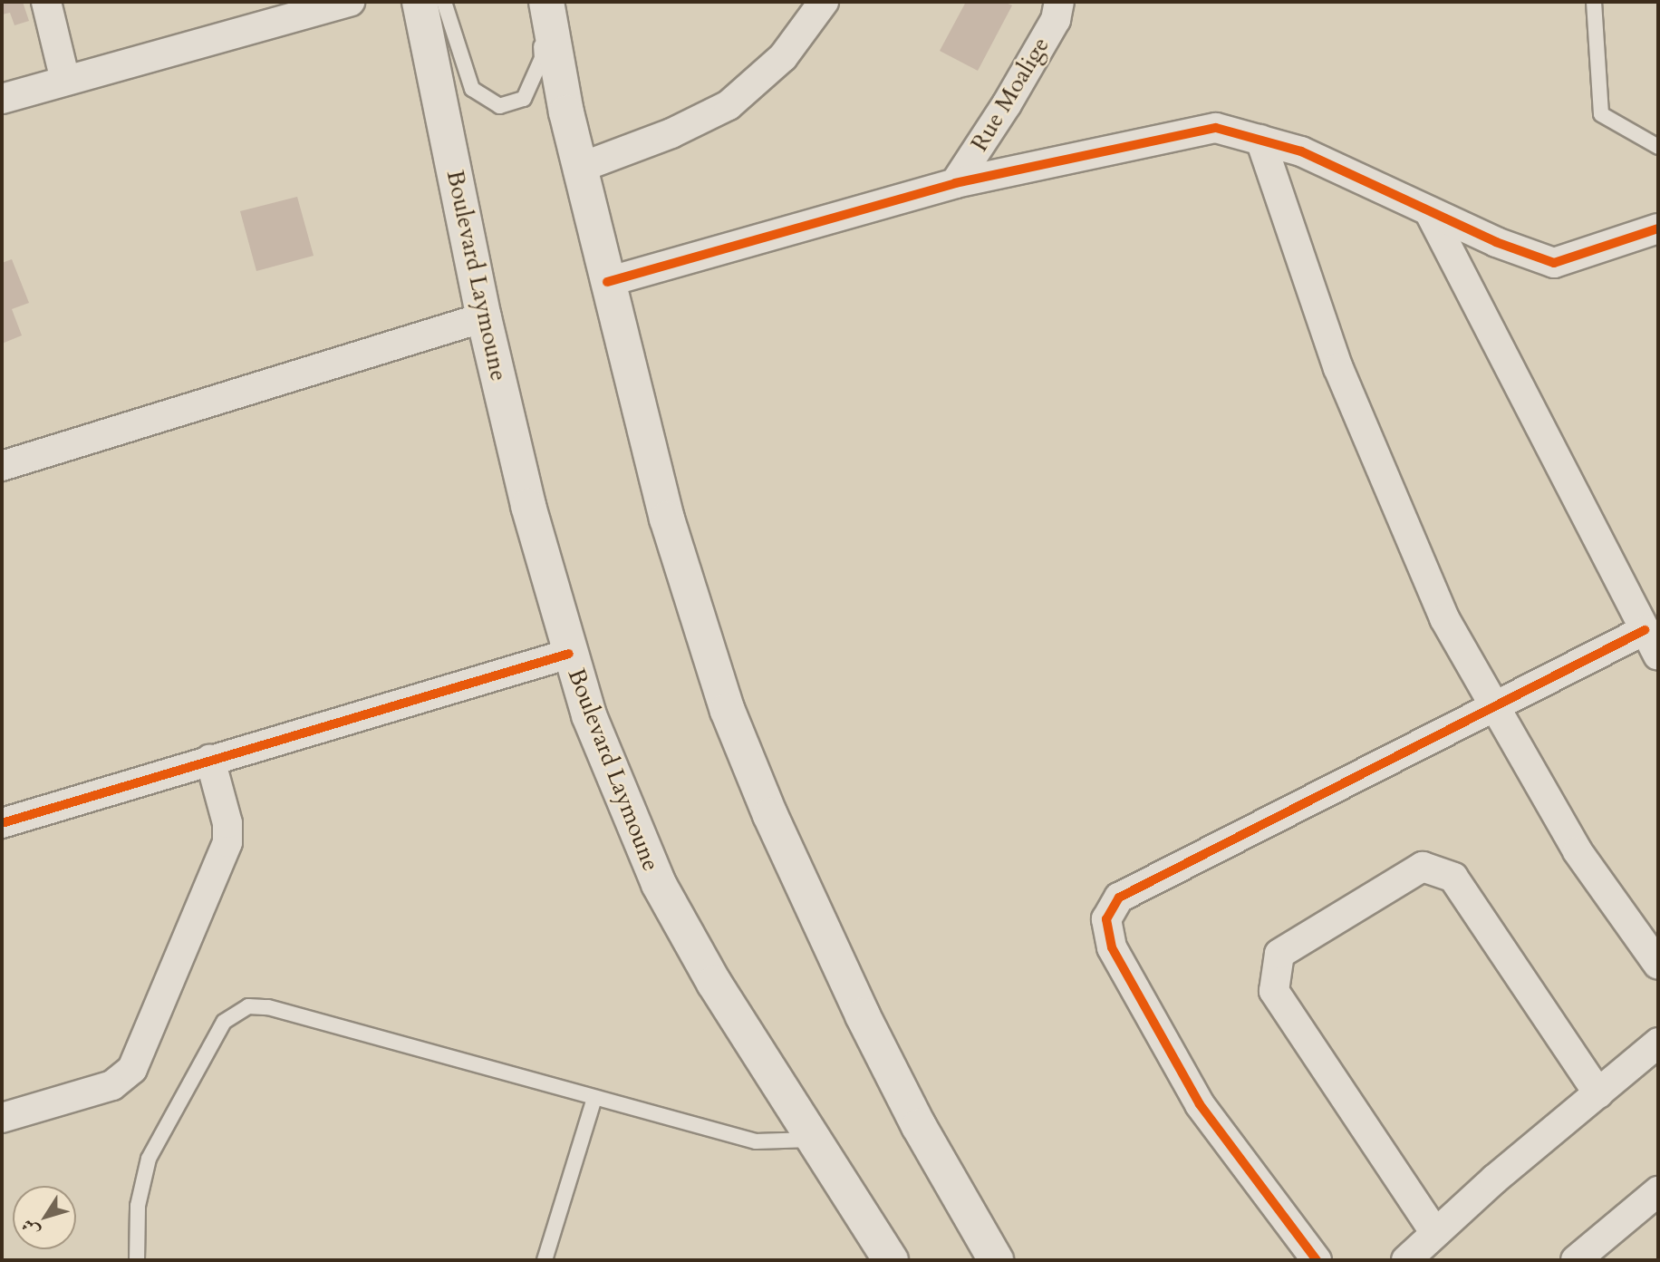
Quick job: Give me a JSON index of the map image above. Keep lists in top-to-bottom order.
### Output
{
  "streets": {
    "main road": ["Boulevard Laymoune"],
    "street": ["Rue Moalige"]
  },
  "north": "bottom left"
}
